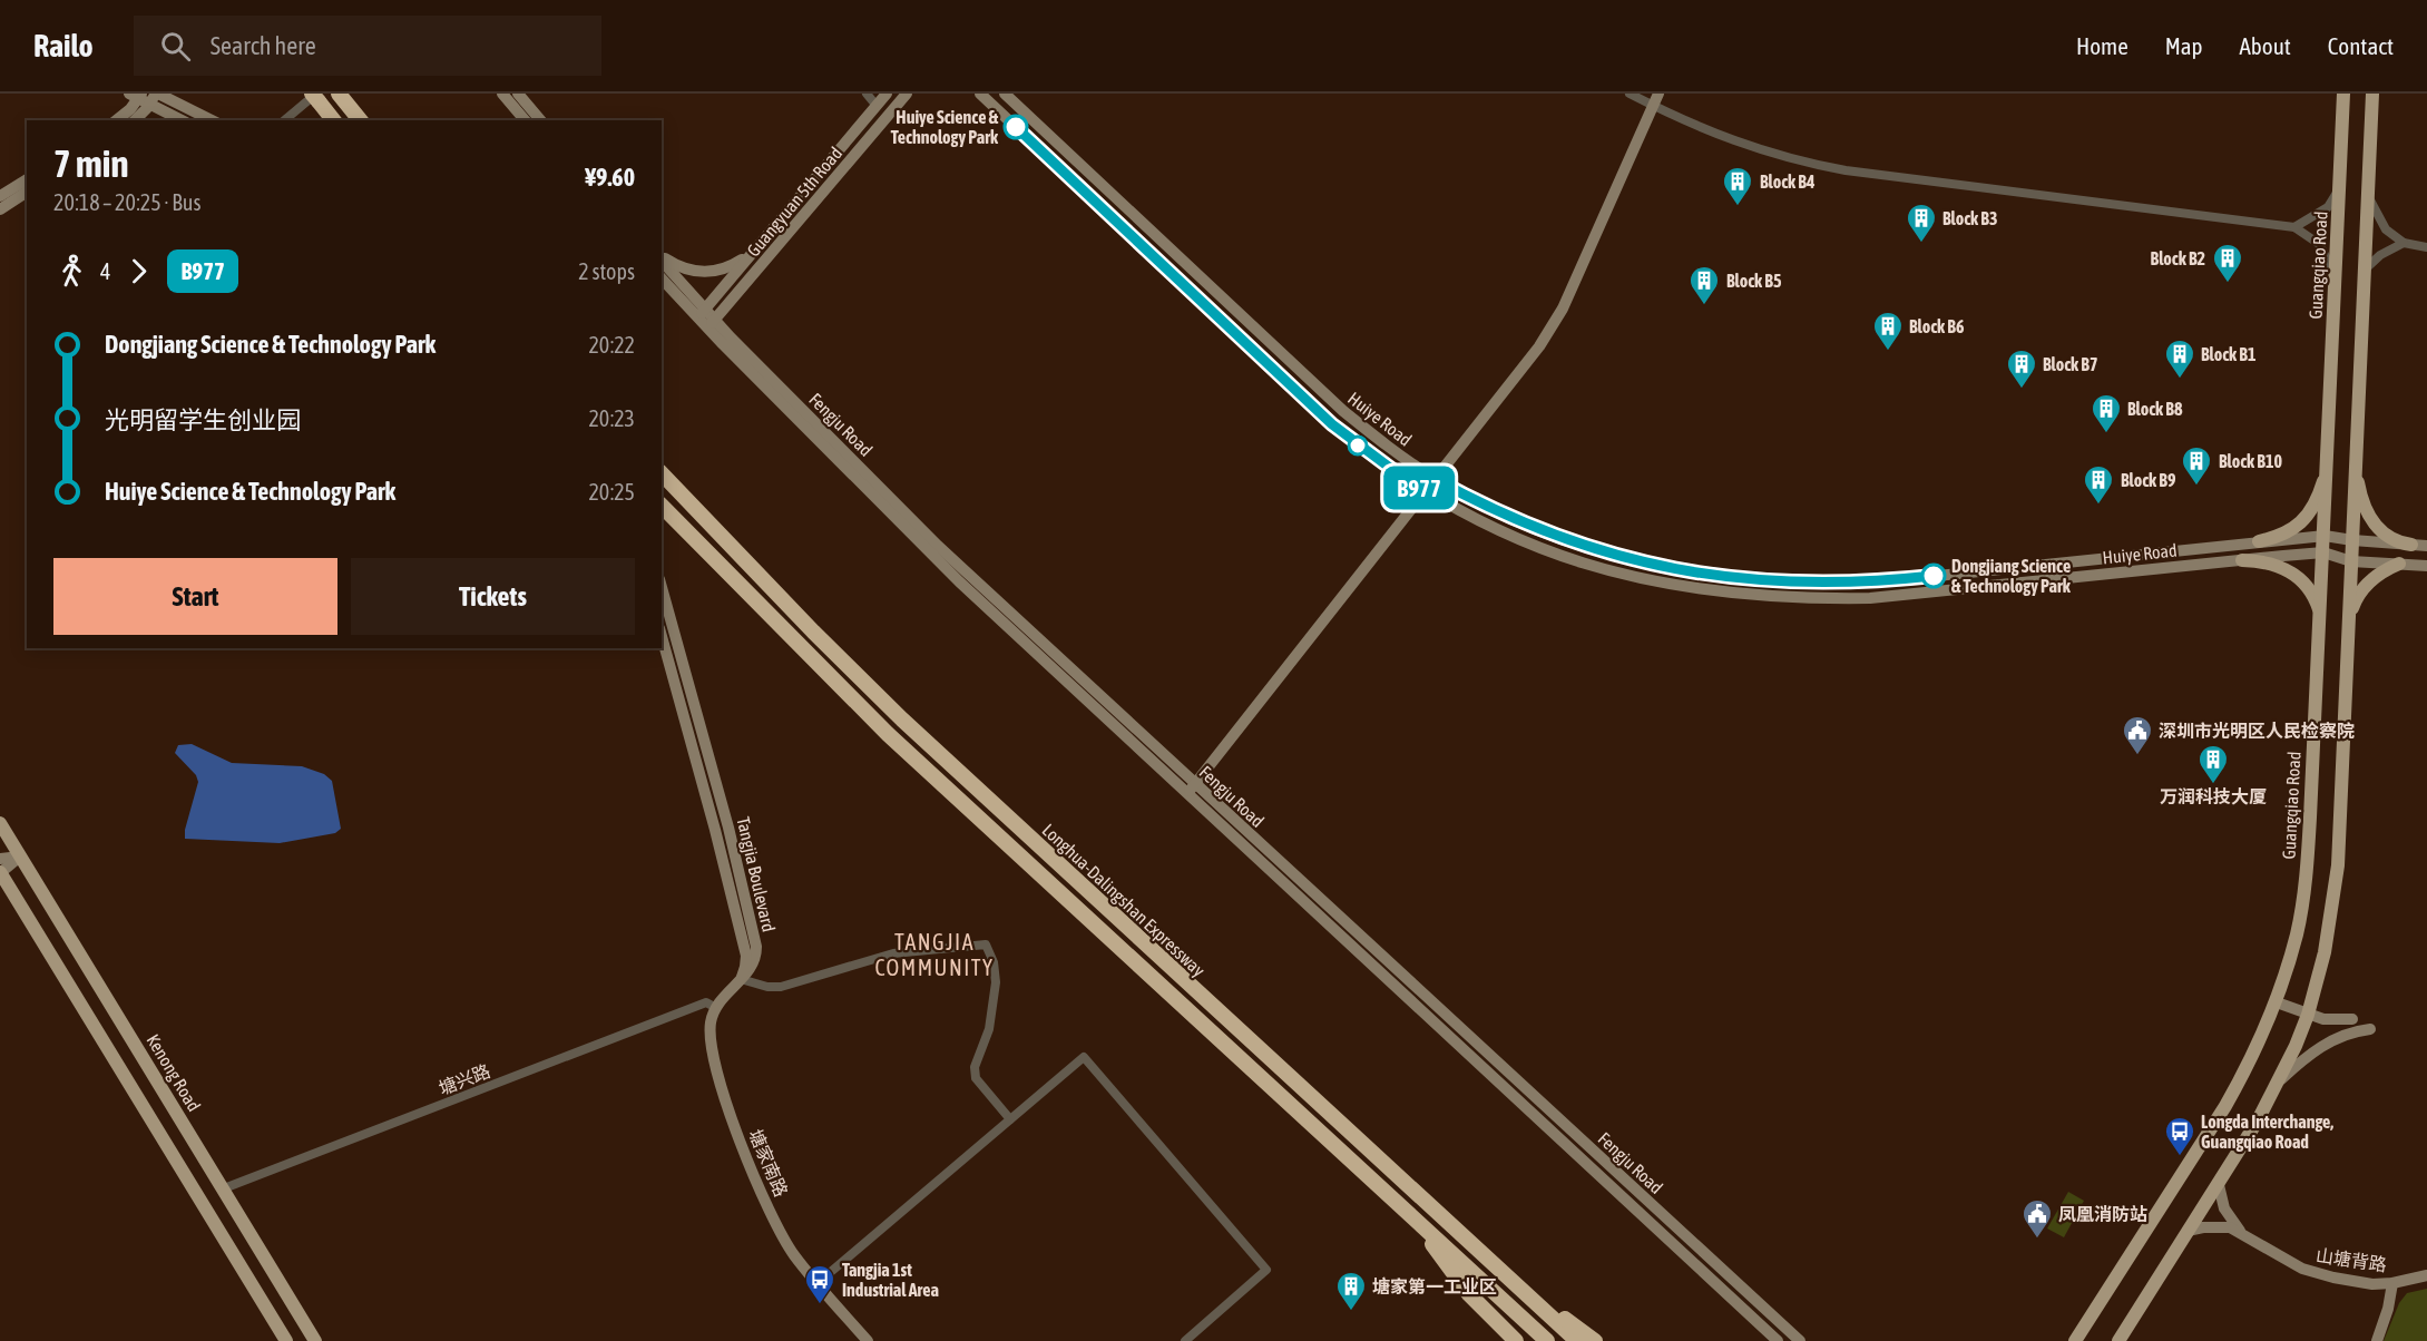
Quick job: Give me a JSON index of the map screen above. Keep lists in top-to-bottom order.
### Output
{
  "streets": {
    "highway": ["Longhua-Dalingshan Expressway"],
    "main road": ["Guangqiao Road", "Kenong Road"],
    "street": [
      "Guangyuan 5th Road",
      "Huiye Road",
      "Fengju Road",
      "Tangjia Boulevard",
      "塘兴路",
      "塘家南路",
      "山塘背路"
    ]
  },
  "crossings": [
    ["Guangyuan 5th Road", "Fengju Road"],
    ["Guangqiao Road", "Huiye Road"],
    ["Kenong Road", "塘兴路"],
    ["塘兴路", "塘家南路"]
  ],
  "districts": ["TANGJIA COMMUNITY"],
  "places": {
    "other": ["Huiye Science & Technology Park", "Dongjiang Science & Technology Park"],
    "building": [
      "Block B4",
      "Block B3",
      "Block B2",
      "Block B5",
      "Block B6",
      "Block B1",
      "Block B7",
      "Block B8",
      "Block B10",
      "Block B9",
      "万润科技大厦",
      "塘家第一工业区"
    ],
    "public building": ["深圳市光明区人民检察院", "凤凰消防站"],
    "bus stop": ["Longda Interchange, Guangqiao Road", "Tangjia 1st Industrial Area"]
  },
  "lines": ["bus line B977"],
  "page": {
    "header": "Railo",
    "search": "Search here",
    "nav": [
      "Home",
      "Map",
      "About",
      "Contact"
    ],
    "on_map": "B977",
    "heading": ["7 min", "20:18 – 20:25 · Bus", "¥9.60"],
    "legs": ["4", "B977", "2 stops"],
    "list": [
      {
        "name": "Dongjiang Science & Technology Park",
        "value": "20:22"
      },
      {
        "name": "光明留学生创业园",
        "value": "20:23"
      },
      {
        "name": "Huiye Science & Technology Park",
        "value": "20:25"
      }
    ],
    "buttons": ["Start", "Tickets"]
  }
}
